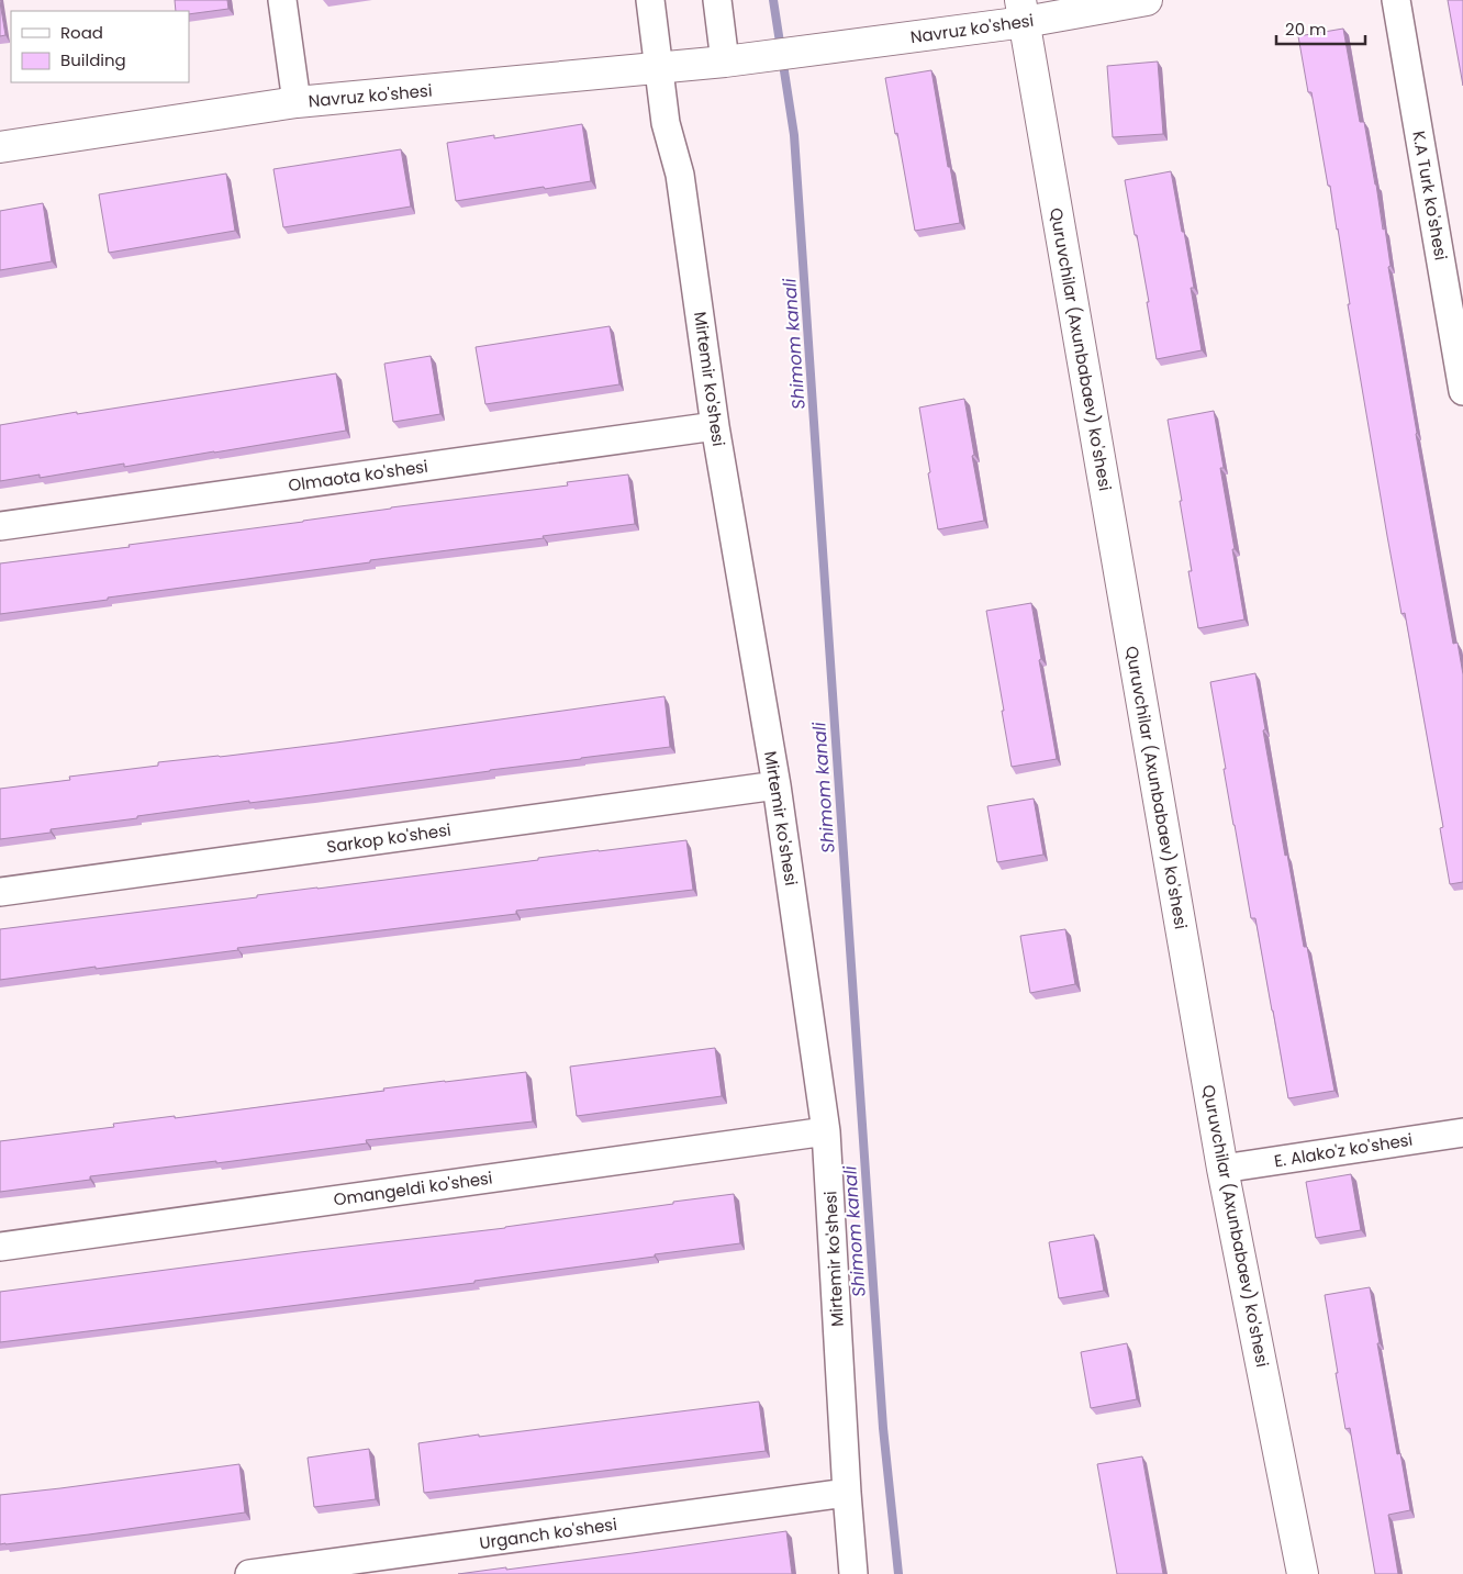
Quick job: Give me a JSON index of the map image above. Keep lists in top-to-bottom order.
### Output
{
  "streets": {
    "main road": ["Navruz ko'shesi", "Quruvchilar (Axunbabaev) ko'shesi"],
    "street": [
      "K.A Turk ko'shesi",
      "Mirtemir ko'shesi",
      "Olmaota ko'shesi",
      "Sarkop ko'shesi",
      "E. Alako'z ko'shesi",
      "Omangeldi ko'shesi",
      "Urganch ko'shesi"
    ]
  },
  "crossings": [
    ["Navruz ko'shesi", "Quruvchilar (Axunbabaev) ko'shesi"],
    ["Navruz ko'shesi", "Mirtemir ko'shesi"],
    ["Quruvchilar (Axunbabaev) ko'shesi", "E. Alako'z ko'shesi"],
    ["Mirtemir ko'shesi", "Olmaota ko'shesi"],
    ["Mirtemir ko'shesi", "Sarkop ko'shesi"],
    ["Mirtemir ko'shesi", "Omangeldi ko'shesi"],
    ["Mirtemir ko'shesi", "Urganch ko'shesi"]
  ],
  "water": ["Shimom kanali"],
  "legend": ["Road", "Building"],
  "scale_bar": "20 m"
}
